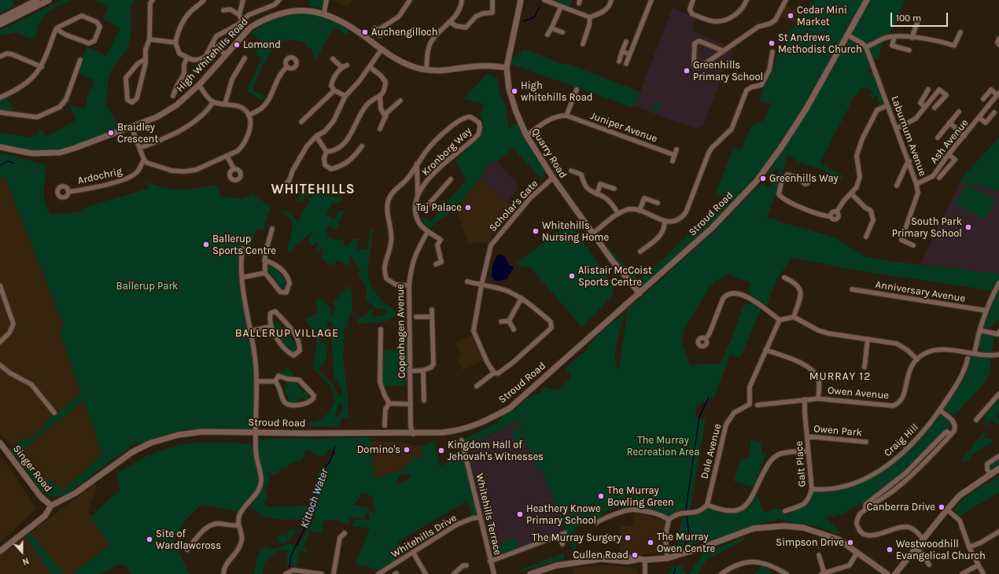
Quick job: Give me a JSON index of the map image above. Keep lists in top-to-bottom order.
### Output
{
  "streets": {
    "street": [
      "High Whitehills Road",
      "Juniper Avenue",
      "Laburnum Avenue",
      "Ash Avenue",
      "Kronborg Way",
      "Quarry Road",
      "Ardochrig",
      "Scholar's Gate",
      "Stroud Road",
      "Anniversary Avenue",
      "Copenhagen Avenue",
      "Owen Avenue",
      "Owen Park",
      "Craig Hill",
      "Dale Avenue",
      "Galt Place",
      "Singer Road",
      "Whitehills Terrace",
      "Whitehills Drive"
    ]
  },
  "crossings": [
    ["High Whitehills Road", "Quarry Road"],
    ["Juniper Avenue", "Quarry Road"],
    ["Laburnum Avenue", "Ash Avenue"],
    ["Kronborg Way", "Copenhagen Avenue"],
    ["Quarry Road", "Scholar's Gate"],
    ["Quarry Road", "Stroud Road"],
    ["Stroud Road", "Copenhagen Avenue"],
    ["Stroud Road", "Singer Road"],
    ["Owen Avenue", "Galt Place"],
    ["Owen Park", "Galt Place"],
    ["Craig Hill", "Galt Place"],
    ["Whitehills Terrace", "Whitehills Drive"]
  ],
  "districts": ["WHITEHILLS", "BALLERUP VILLAGE", "MURRAY 12"],
  "water": ["Kittoch Water"],
  "parks": ["Ballerup Park", "The Murray Recreation Area"],
  "places": [
    "Cedar Mini Market",
    "Auchengilloch",
    "St Andrews Methodist Church",
    "Lomond",
    "Greenhills Primary School",
    "High whitehills Road",
    "Braidley Crescent",
    "Greenhills Way",
    "Taj Palace",
    "South Park Primary School",
    "Whitehills Nursing Home",
    "Ballerup Sports Centre",
    "Alistair McCoist Sports Centre",
    "Domino's",
    "Kingdom Hall of Jehovah's Witnesses",
    "The Murray Bowling Green",
    "Canberra Drive",
    "Heathery Knowe Primary School",
    "The Murray Surgery",
    "Site of Wardlawcross",
    "The Murray Owen Centre",
    "Simpson Drive",
    "Westwoodhill Evangelical Church",
    "Cullen Road"
  ],
  "scale_bar": "100 m",
  "north": "bottom"
}
